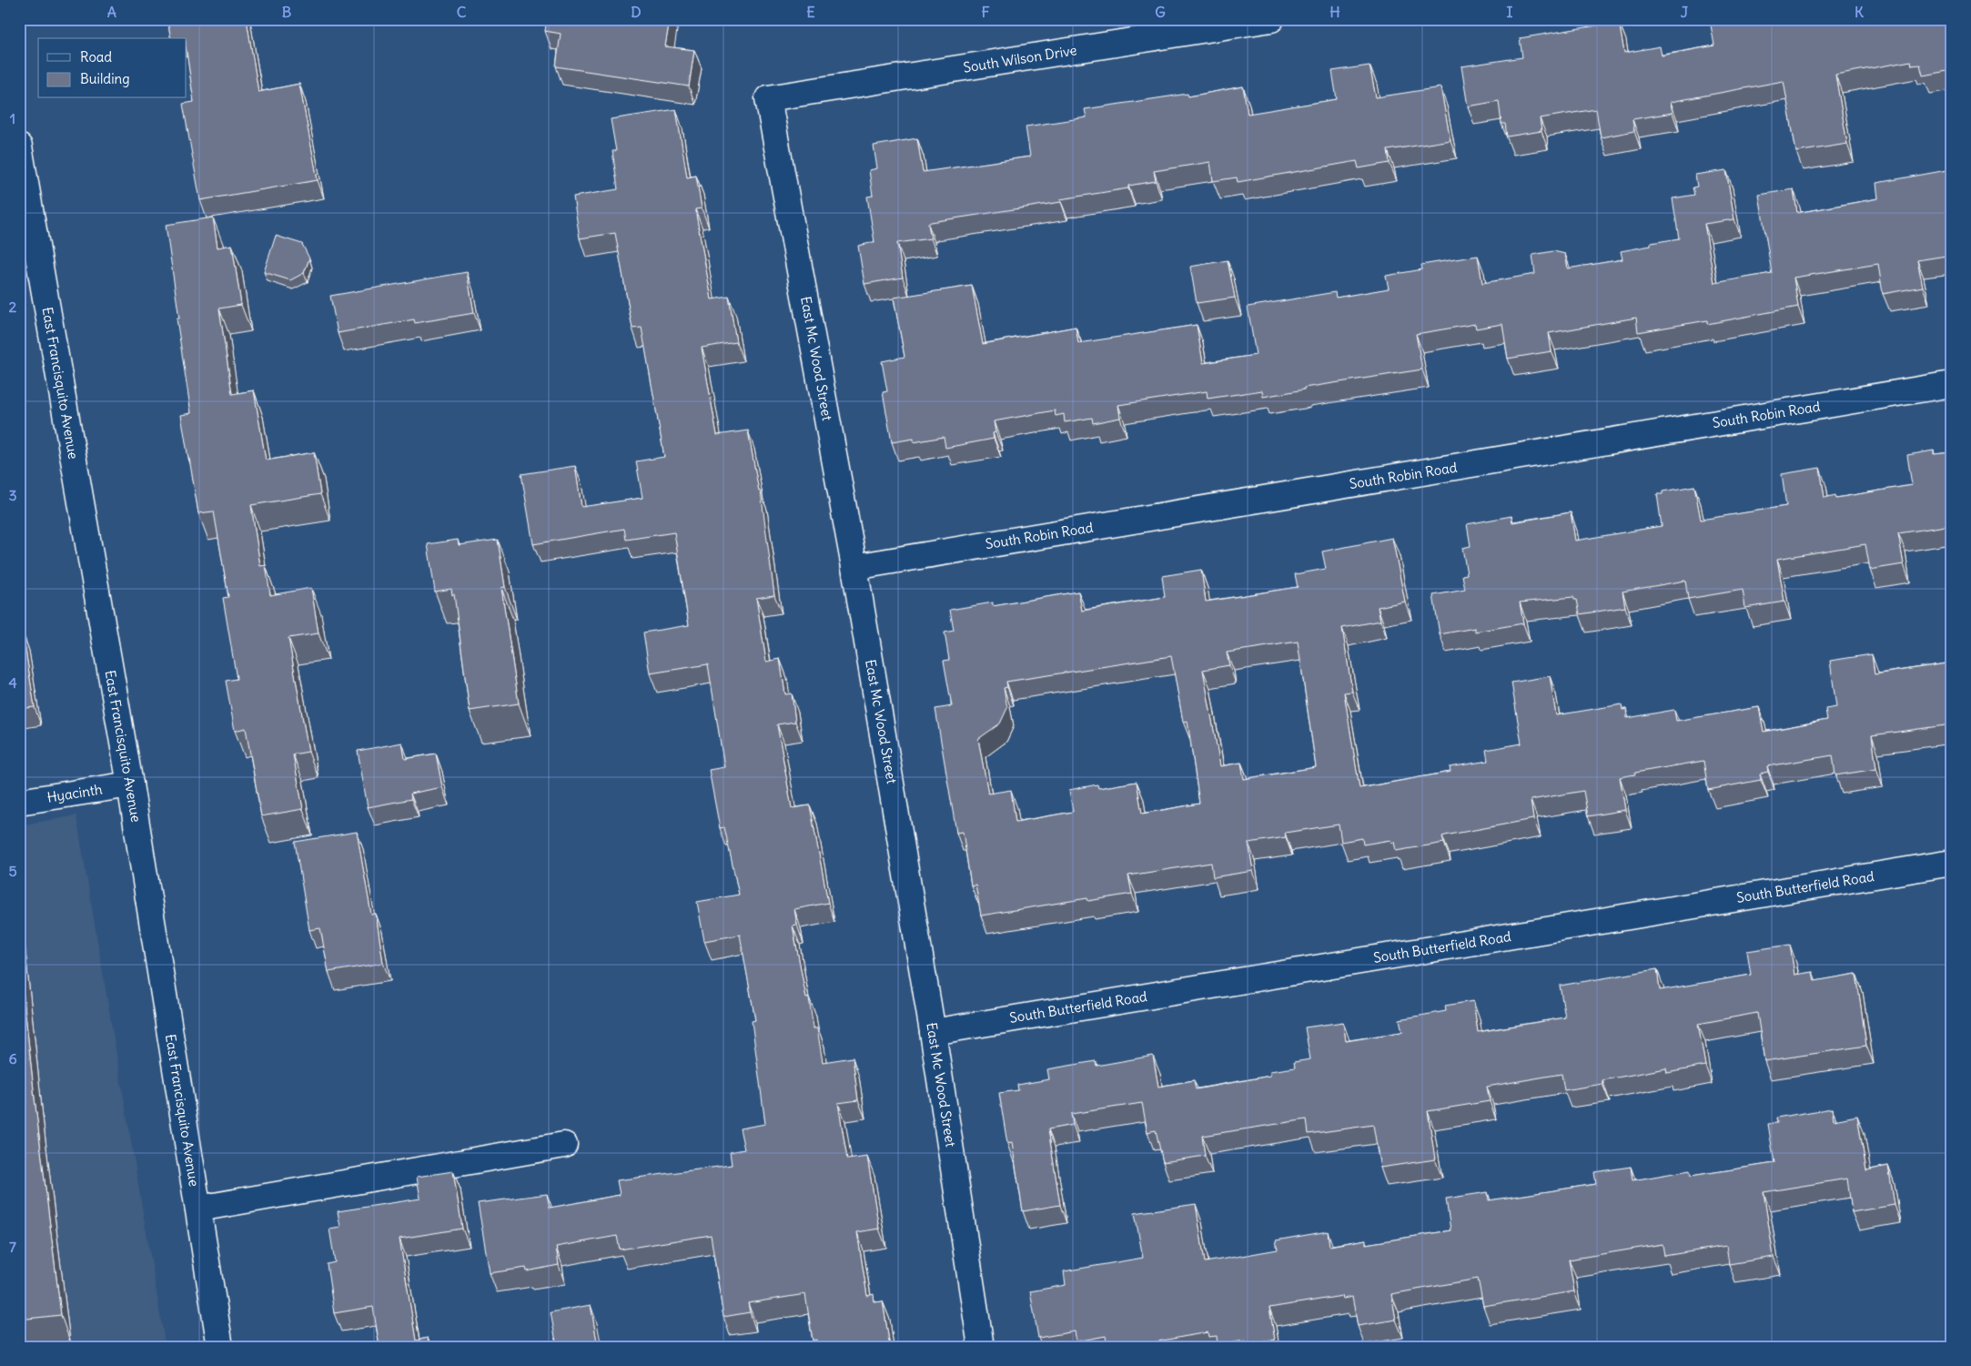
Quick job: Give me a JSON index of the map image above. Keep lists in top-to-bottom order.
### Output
{
  "streets": {
    "street": [
      "South Wilson Drive",
      "East Mc Wood Street",
      "East Francisquito Avenue",
      "South Robin Road",
      "Hyacinth",
      "South Butterfield Road"
    ]
  },
  "crossings": [
    ["South Wilson Drive", "East Mc Wood Street"],
    ["East Mc Wood Street", "South Robin Road"],
    ["East Mc Wood Street", "South Butterfield Road"],
    ["East Francisquito Avenue", "Hyacinth"]
  ],
  "legend": ["Road", "Building"],
  "grid": {
    "columns": [
      "A",
      "B",
      "C",
      "D",
      "E",
      "F",
      "G",
      "H",
      "I",
      "J",
      "K"
    ],
    "rows": [
      "1",
      "2",
      "3",
      "4",
      "5",
      "6",
      "7"
    ]
  }
}
